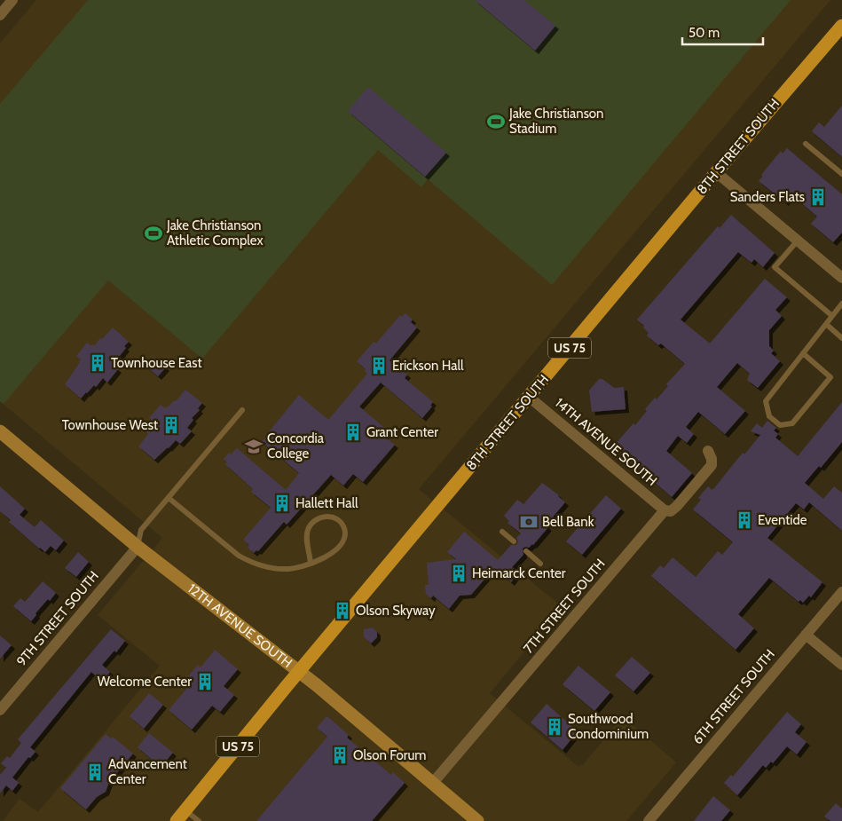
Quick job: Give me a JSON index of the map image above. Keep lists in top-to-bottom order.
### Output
{
  "streets": {
    "main road": ["8TH STREET SOUTH", "US 75"],
    "street": [
      "14TH AVENUE SOUTH",
      "7TH STREET SOUTH",
      "9TH STREET SOUTH",
      "12TH AVENUE SOUTH",
      "6TH STREET SOUTH"
    ]
  },
  "crossings": [
    ["8TH STREET SOUTH", "14TH AVENUE SOUTH"],
    ["8TH STREET SOUTH", "12TH AVENUE SOUTH"],
    ["14TH AVENUE SOUTH", "7TH STREET SOUTH"],
    ["7TH STREET SOUTH", "12TH AVENUE SOUTH"],
    ["9TH STREET SOUTH", "12TH AVENUE SOUTH"]
  ],
  "places": {
    "sports": ["Jake Christianson Stadium", "Jake Christianson Athletic Complex"],
    "building": [
      "Sanders Flats",
      "Townhouse East",
      "Erickson Hall",
      "Townhouse West",
      "Grant Center",
      "Hallett Hall",
      "Eventide",
      "Heimarck Center",
      "Olson Skyway",
      "Welcome Center",
      "Southwood Condominium",
      "Olson Forum",
      "Advancement Center"
    ],
    "school or university": ["Concordia College"],
    "bank": ["Bell Bank"]
  },
  "scale_bar": "50 m"
}
